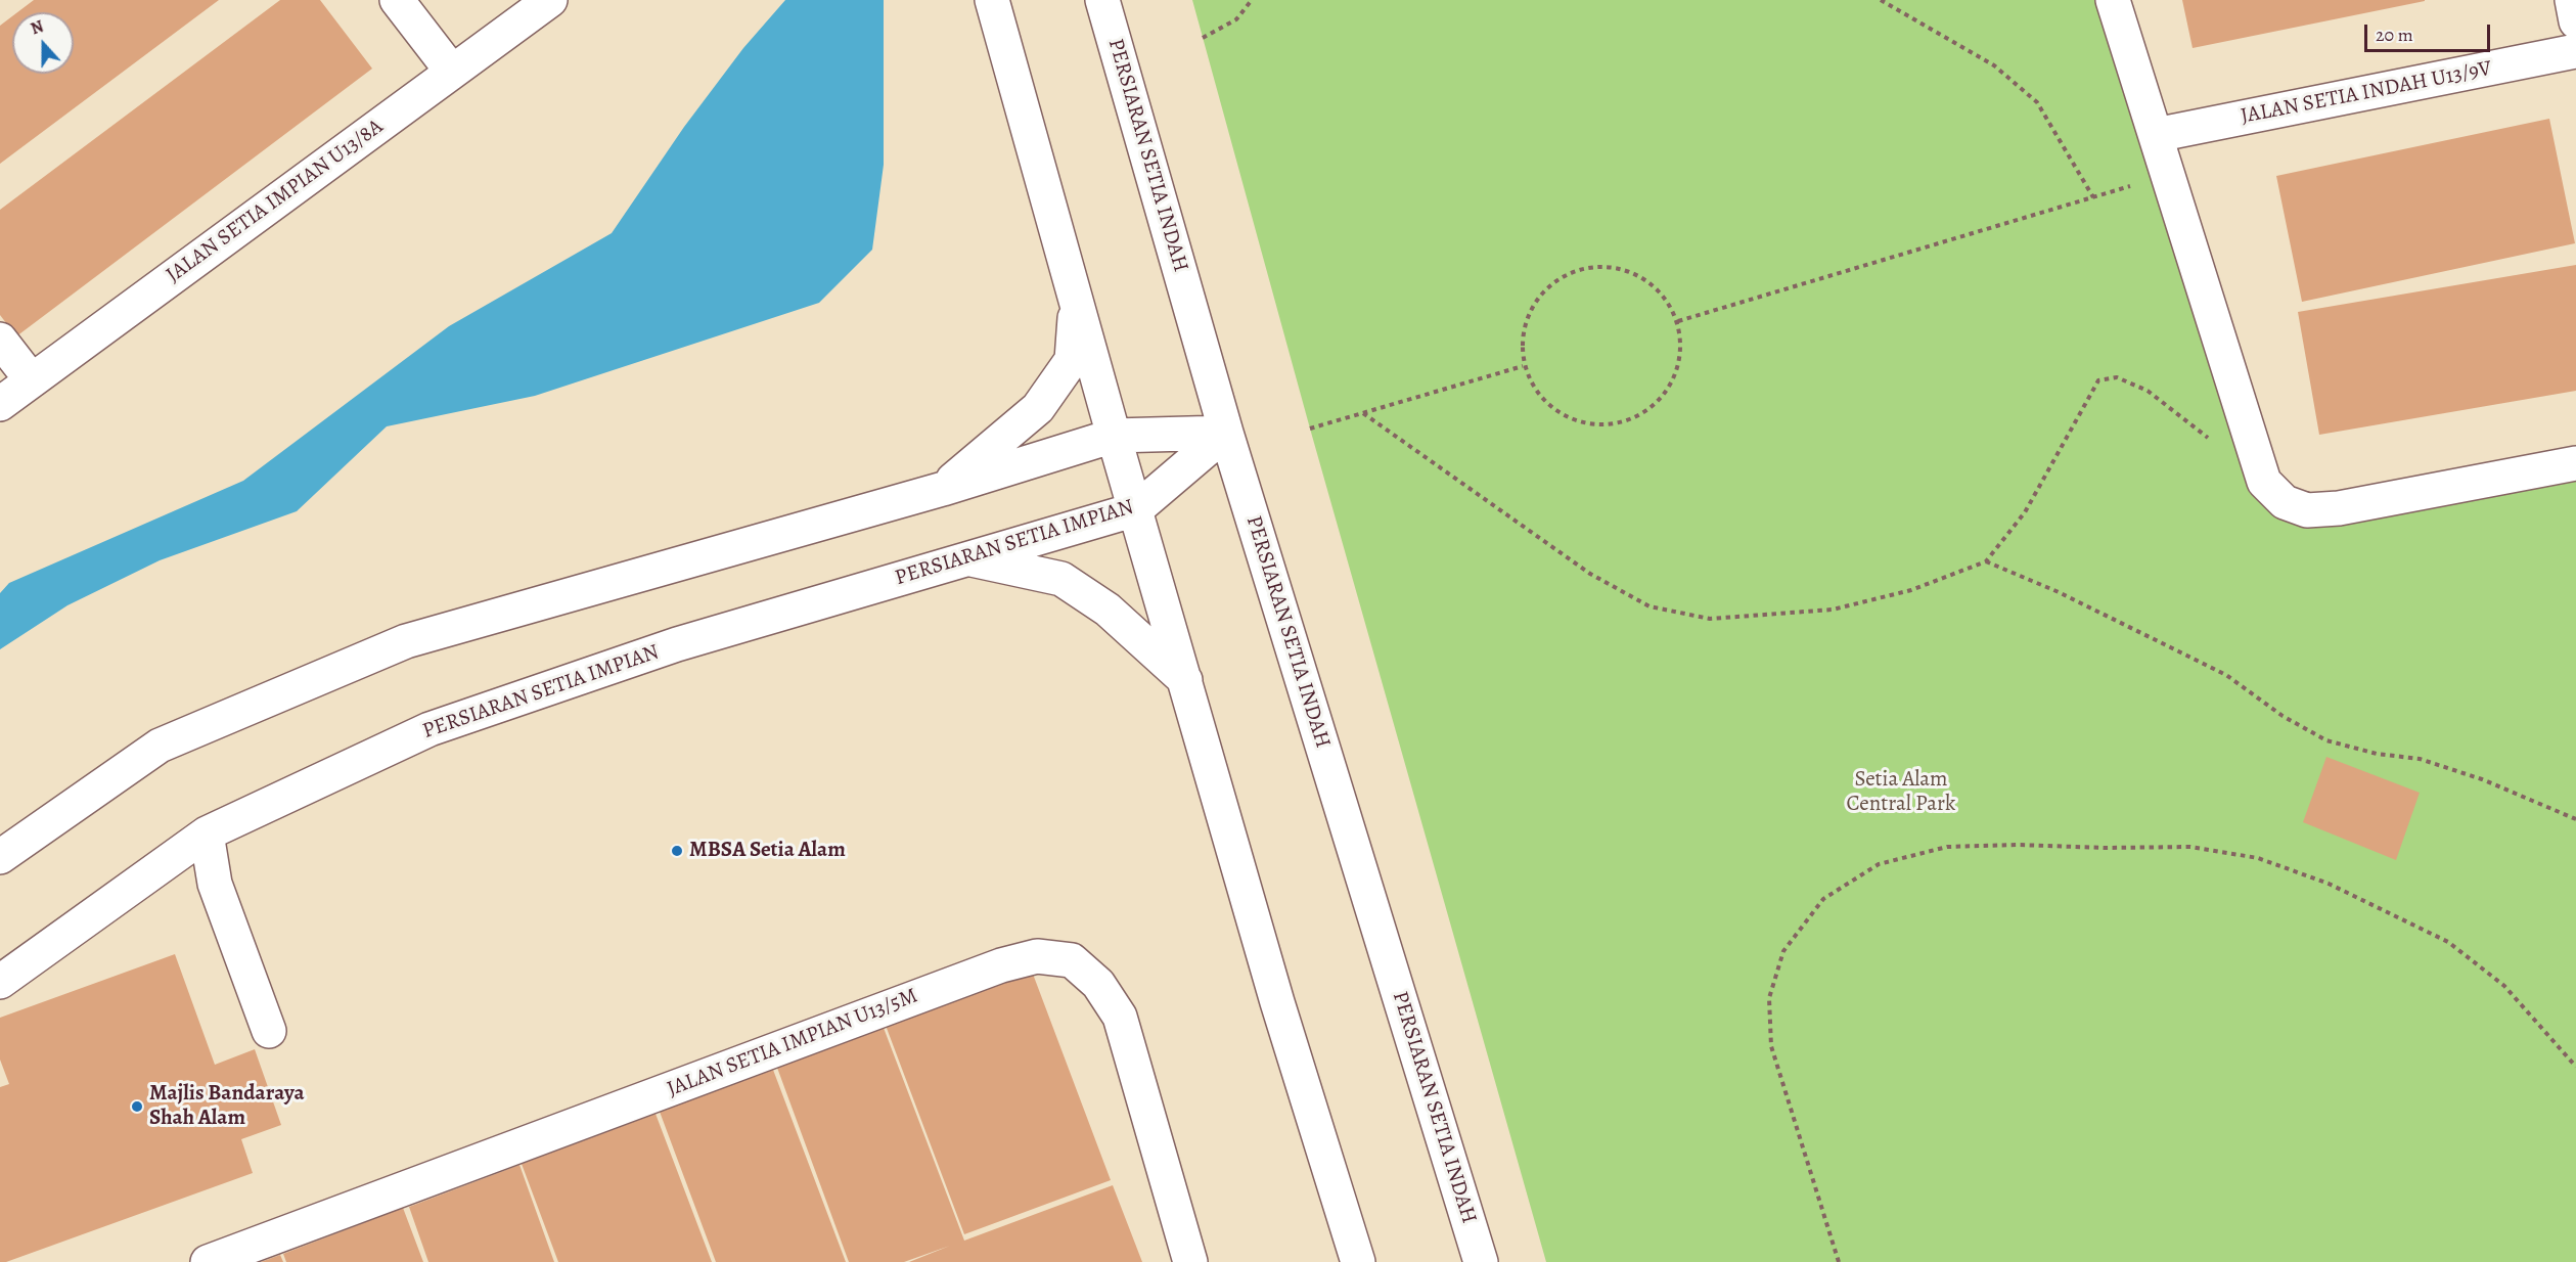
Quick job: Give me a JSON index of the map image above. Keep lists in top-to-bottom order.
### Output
{
  "streets": {
    "street": [
      "JALAN SETIA INDAH U13/9V",
      "PERSIARAN SETIA INDAH",
      "JALAN SETIA IMPIAN U13/8A",
      "PERSIARAN SETIA IMPIAN",
      "JALAN SETIA IMPIAN U13/5M"
    ]
  },
  "crossings": [
    ["PERSIARAN SETIA INDAH", "PERSIARAN SETIA IMPIAN"]
  ],
  "parks": ["Setia Alam Central Park"],
  "places": ["MBSA Setia Alam", "Majlis Bandaraya Shah Alam"],
  "scale_bar": "20 m",
  "north": "top"
}
